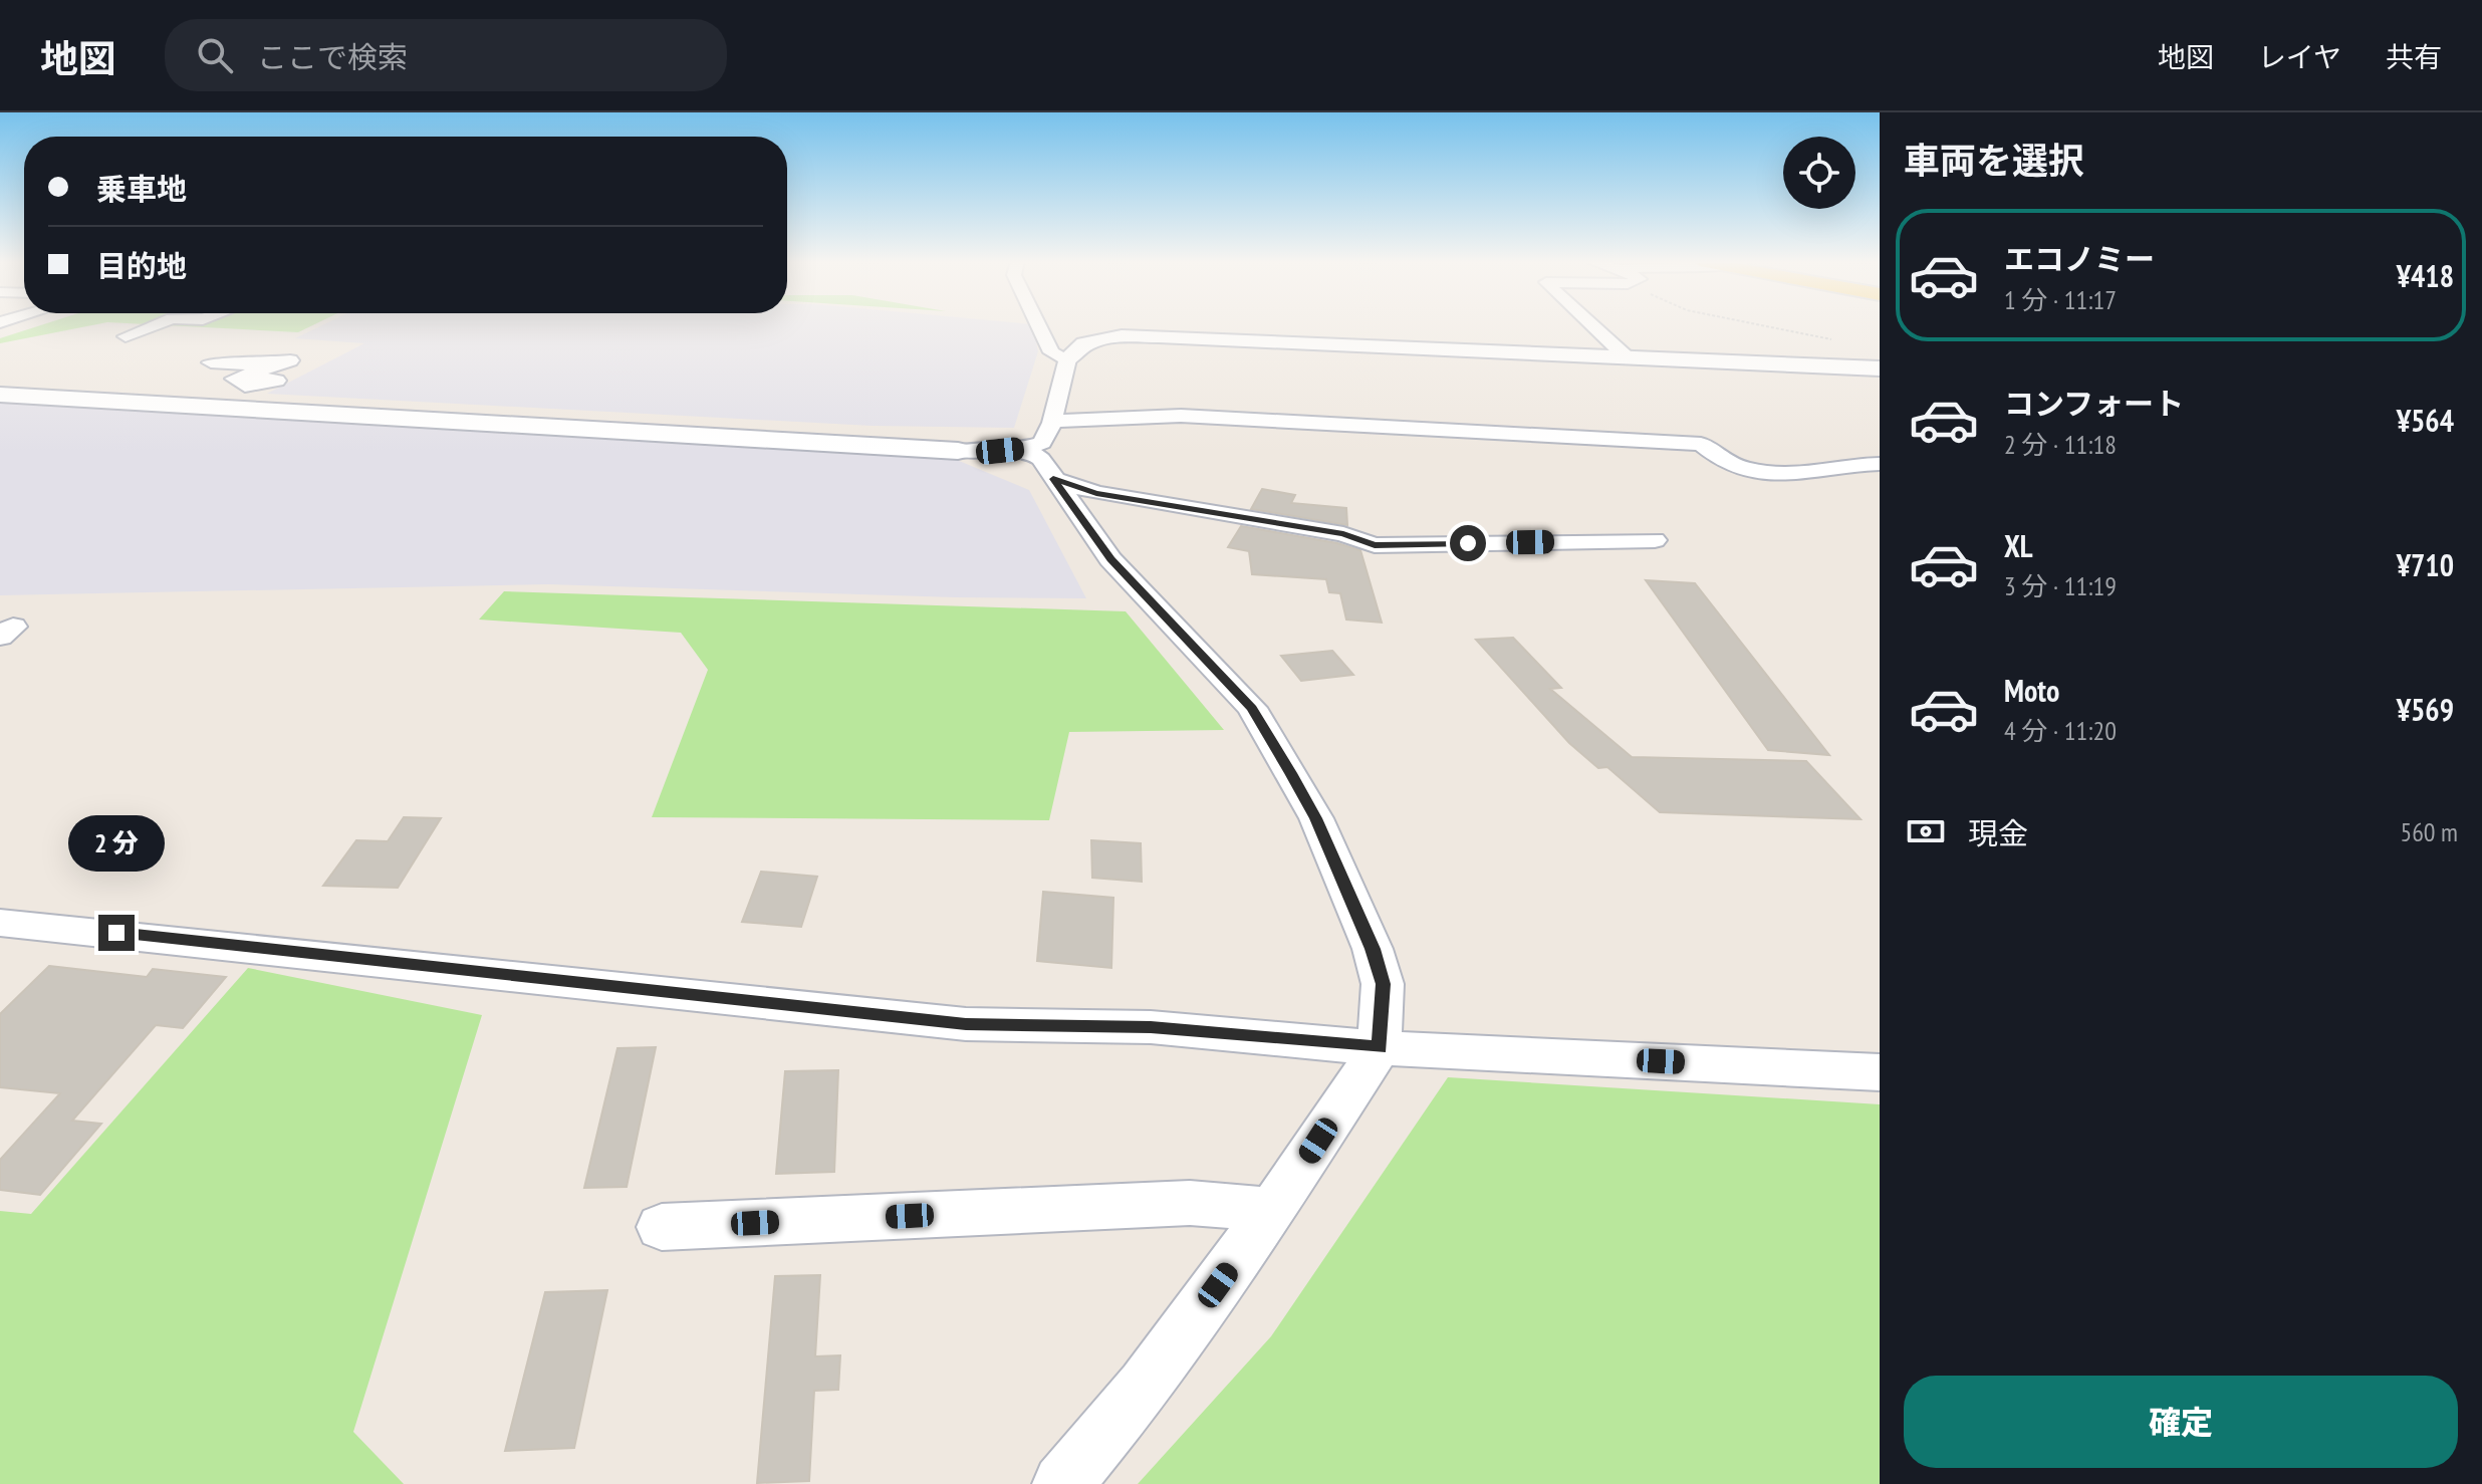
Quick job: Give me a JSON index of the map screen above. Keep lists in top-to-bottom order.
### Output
{
  "page": {
    "header": "地図",
    "search": "ここで検索",
    "nav": ["地図", "レイヤ", "共有"],
    "heading": "車両を選択",
    "banner": ["乗車地", "目的地"],
    "list": [
      {
        "name": "エコノミー",
        "note": "1 分 · 11:17",
        "value": "¥418"
      },
      {
        "name": "コンフォート",
        "note": "2 分 · 11:18",
        "value": "¥564"
      },
      {
        "name": "XL",
        "note": "3 分 · 11:19",
        "value": "¥710"
      },
      {
        "name": "Moto",
        "note": "4 分 · 11:20",
        "value": "¥569"
      }
    ],
    "pay": ["現金", "560 m"],
    "bubble": "2 分",
    "buttons": "確定"
  }
}
